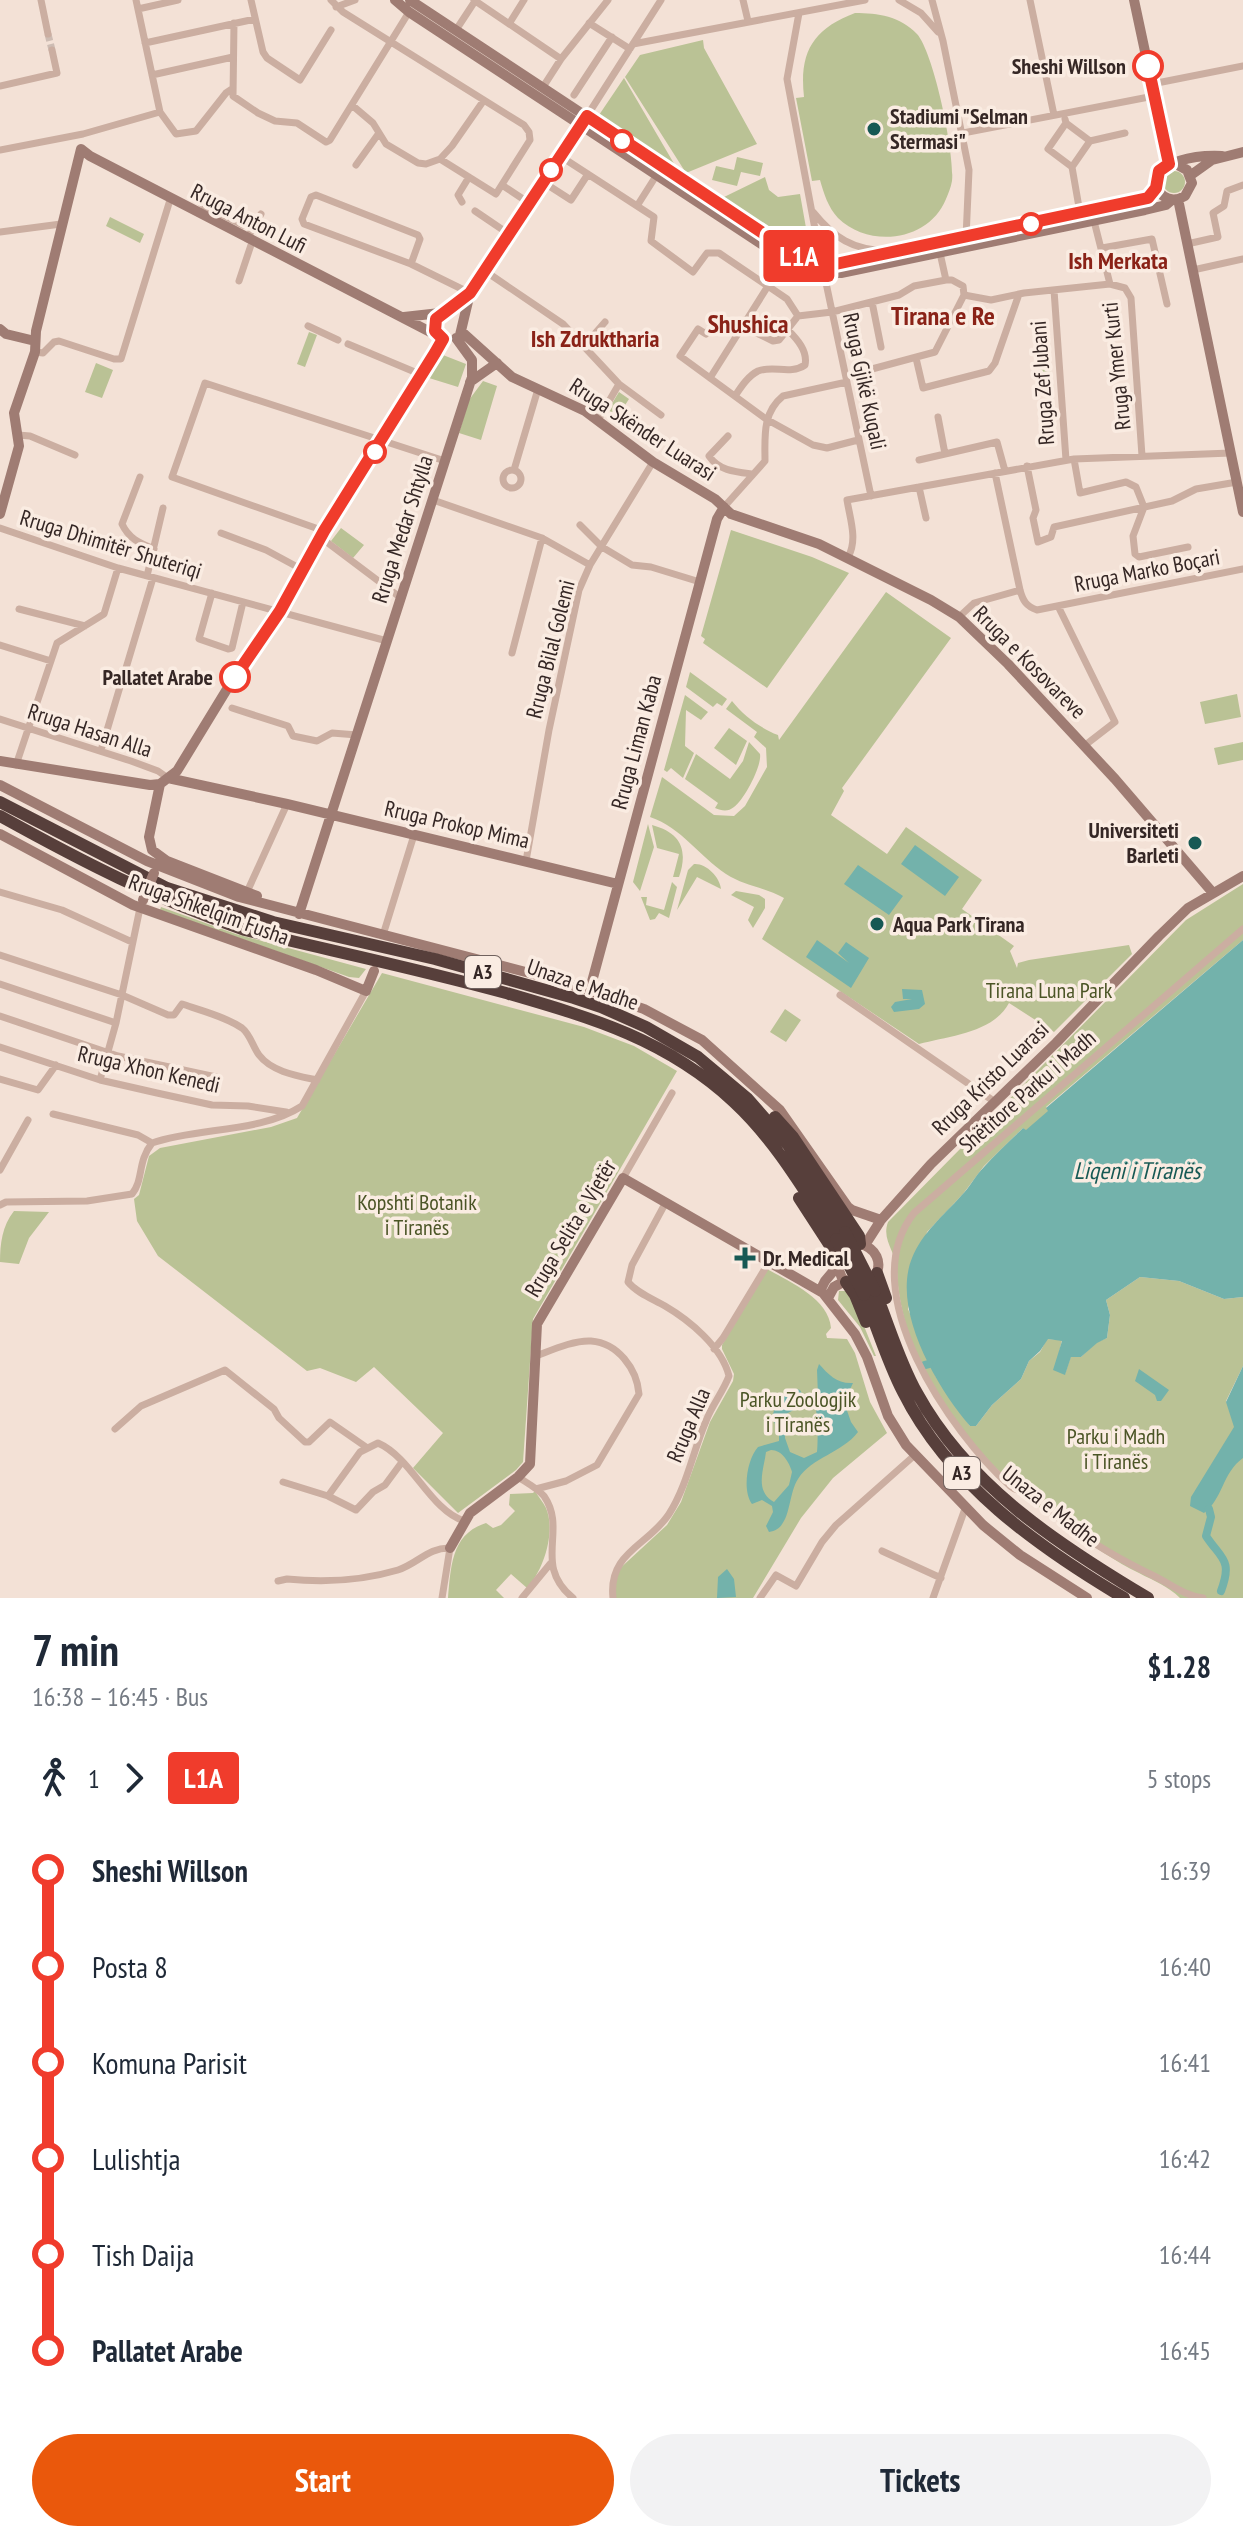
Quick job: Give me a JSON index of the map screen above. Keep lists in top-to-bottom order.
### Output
{
  "streets": {
    "highway": ["A3", "Unaza e Madhe"],
    "street": [
      "Rruga Anton Lufi",
      "Rruga Ymer Kurti",
      "Rruga Gjikë Kuqali",
      "Rruga Zef Jubani",
      "Rruga Skënder Luarasi",
      "Rruga Medar Shtylla",
      "Rruga Dhimitër Shuteriqi",
      "Rruga Marko Boçari",
      "Rruga Bilal Golemi",
      "Rruga e Kosovareve",
      "Rruga Hasan Alla",
      "Rruga Liman Kaba",
      "Rruga Prokop Mima",
      "Rruga Shkelqim Fusha",
      "Rruga Xhon Kenedi",
      "Rruga Kristo Luarasi",
      "Shëtitore Parku i Madh",
      "Rruga Selita e Vjetër",
      "Rruga Alla"
    ]
  },
  "crossings": [
    ["Rruga Anton Lufi", "Rruga Skënder Luarasi"],
    ["Rruga Ymer Kurti", "Rruga Zef Jubani"],
    ["Rruga Skënder Luarasi", "Rruga Bilal Golemi"],
    ["Rruga Skënder Luarasi", "Rruga e Kosovareve"],
    ["Rruga Skënder Luarasi", "Rruga Liman Kaba"],
    ["Rruga Medar Shtylla", "Rruga Dhimitër Shuteriqi"],
    ["Rruga Medar Shtylla", "Rruga Prokop Mima"],
    ["Rruga Bilal Golemi", "Rruga Prokop Mima"],
    ["Rruga e Kosovareve", "Rruga Liman Kaba"],
    ["Rruga e Kosovareve", "Rruga Kristo Luarasi"],
    ["Rruga Hasan Alla", "Rruga Prokop Mima"],
    ["Rruga Liman Kaba", "Rruga Prokop Mima"]
  ],
  "districts": [
    "Ish Merkata",
    "Tirana e Re",
    "Shushica",
    "Ish Zdruktharia"
  ],
  "water": ["Liqeni i Tiranës"],
  "parks": [
    "Tirana Luna Park",
    "Kopshti Botanik i Tiranës",
    "Parku Zoologjik i Tiranës",
    "Parku i Madh i Tiranës"
  ],
  "places": {
    "other": [
      "Sheshi Willson",
      "Stadiumi \"Selman Stermasi\"",
      "Pallatet Arabe",
      "Universiteti Barleti",
      "Aqua Park Tirana"
    ],
    "health": ["Dr. Medical"]
  },
  "lines": ["bus line L1A"],
  "page": {
    "on_map": "L1A",
    "heading": ["7 min", "16:38 – 16:45 · Bus", "$1.28"],
    "legs": ["1", "L1A", "5 stops"],
    "list": [
      {
        "name": "Sheshi Willson",
        "value": "16:39"
      },
      {
        "name": "Posta 8",
        "value": "16:40"
      },
      {
        "name": "Komuna Parisit",
        "value": "16:41"
      },
      {
        "name": "Lulishtja",
        "value": "16:42"
      },
      {
        "name": "Tish Daija",
        "value": "16:44"
      },
      {
        "name": "Pallatet Arabe",
        "value": "16:45"
      }
    ],
    "buttons": ["Start", "Tickets"]
  }
}
